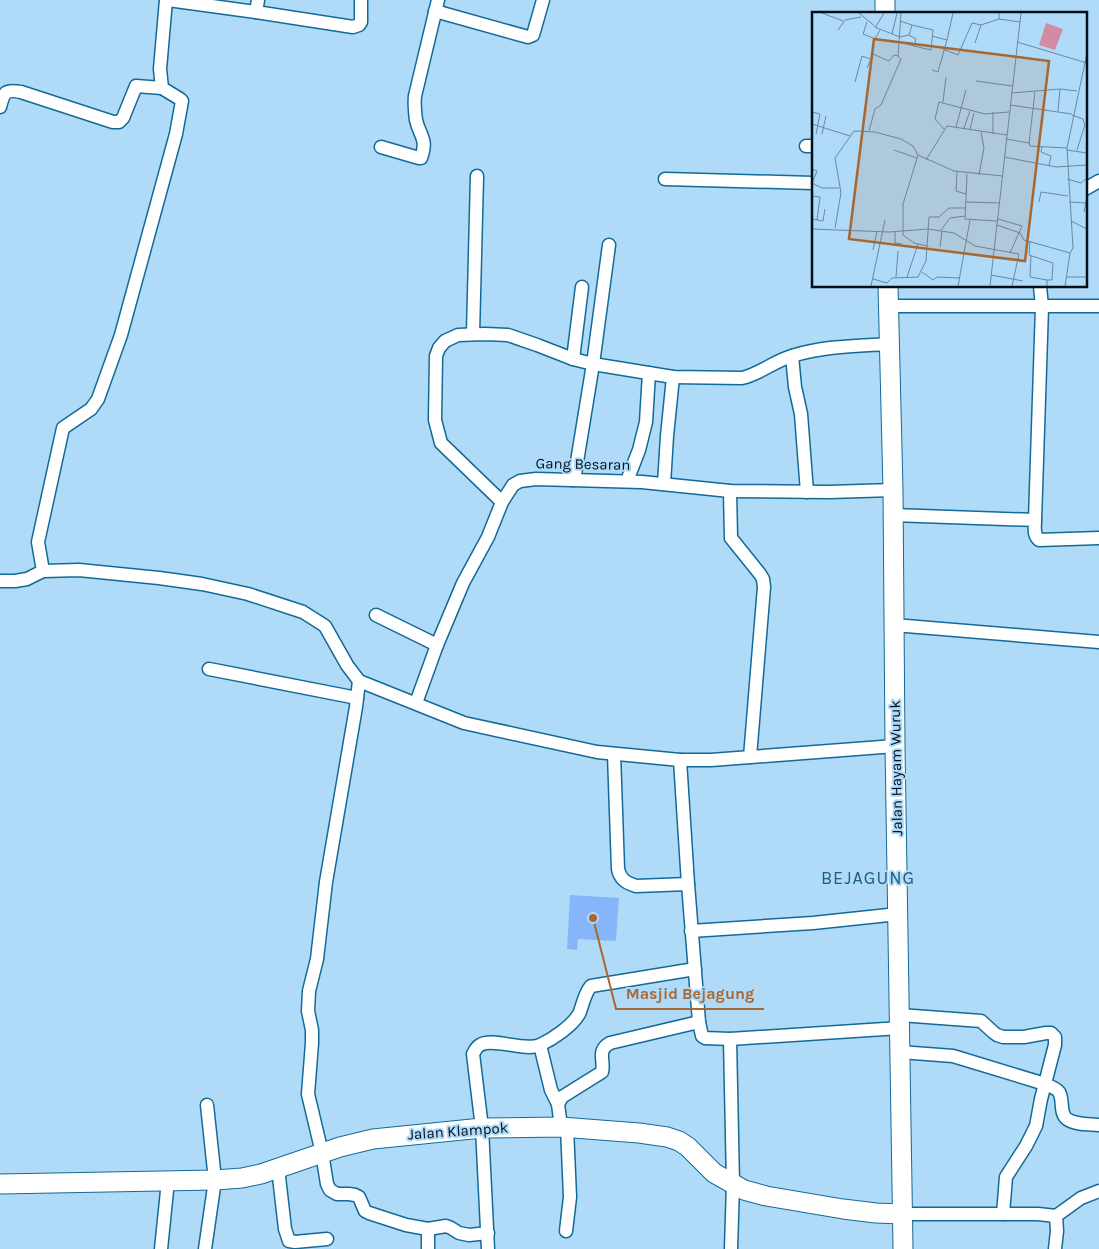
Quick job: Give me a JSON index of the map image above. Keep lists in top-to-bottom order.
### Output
{
  "streets": {
    "main road": ["Jalan Hayam Wuruk", "Jalan Klampok"],
    "street": ["Gang Besaran"]
  },
  "crossings": [
    ["Gang Besaran", "Jalan Hayam Wuruk"],
    ["Jalan Hayam Wuruk", "Jalan Klampok"]
  ],
  "districts": ["BEJAGUNG"],
  "places": ["Masjid Bejagung"]
}
